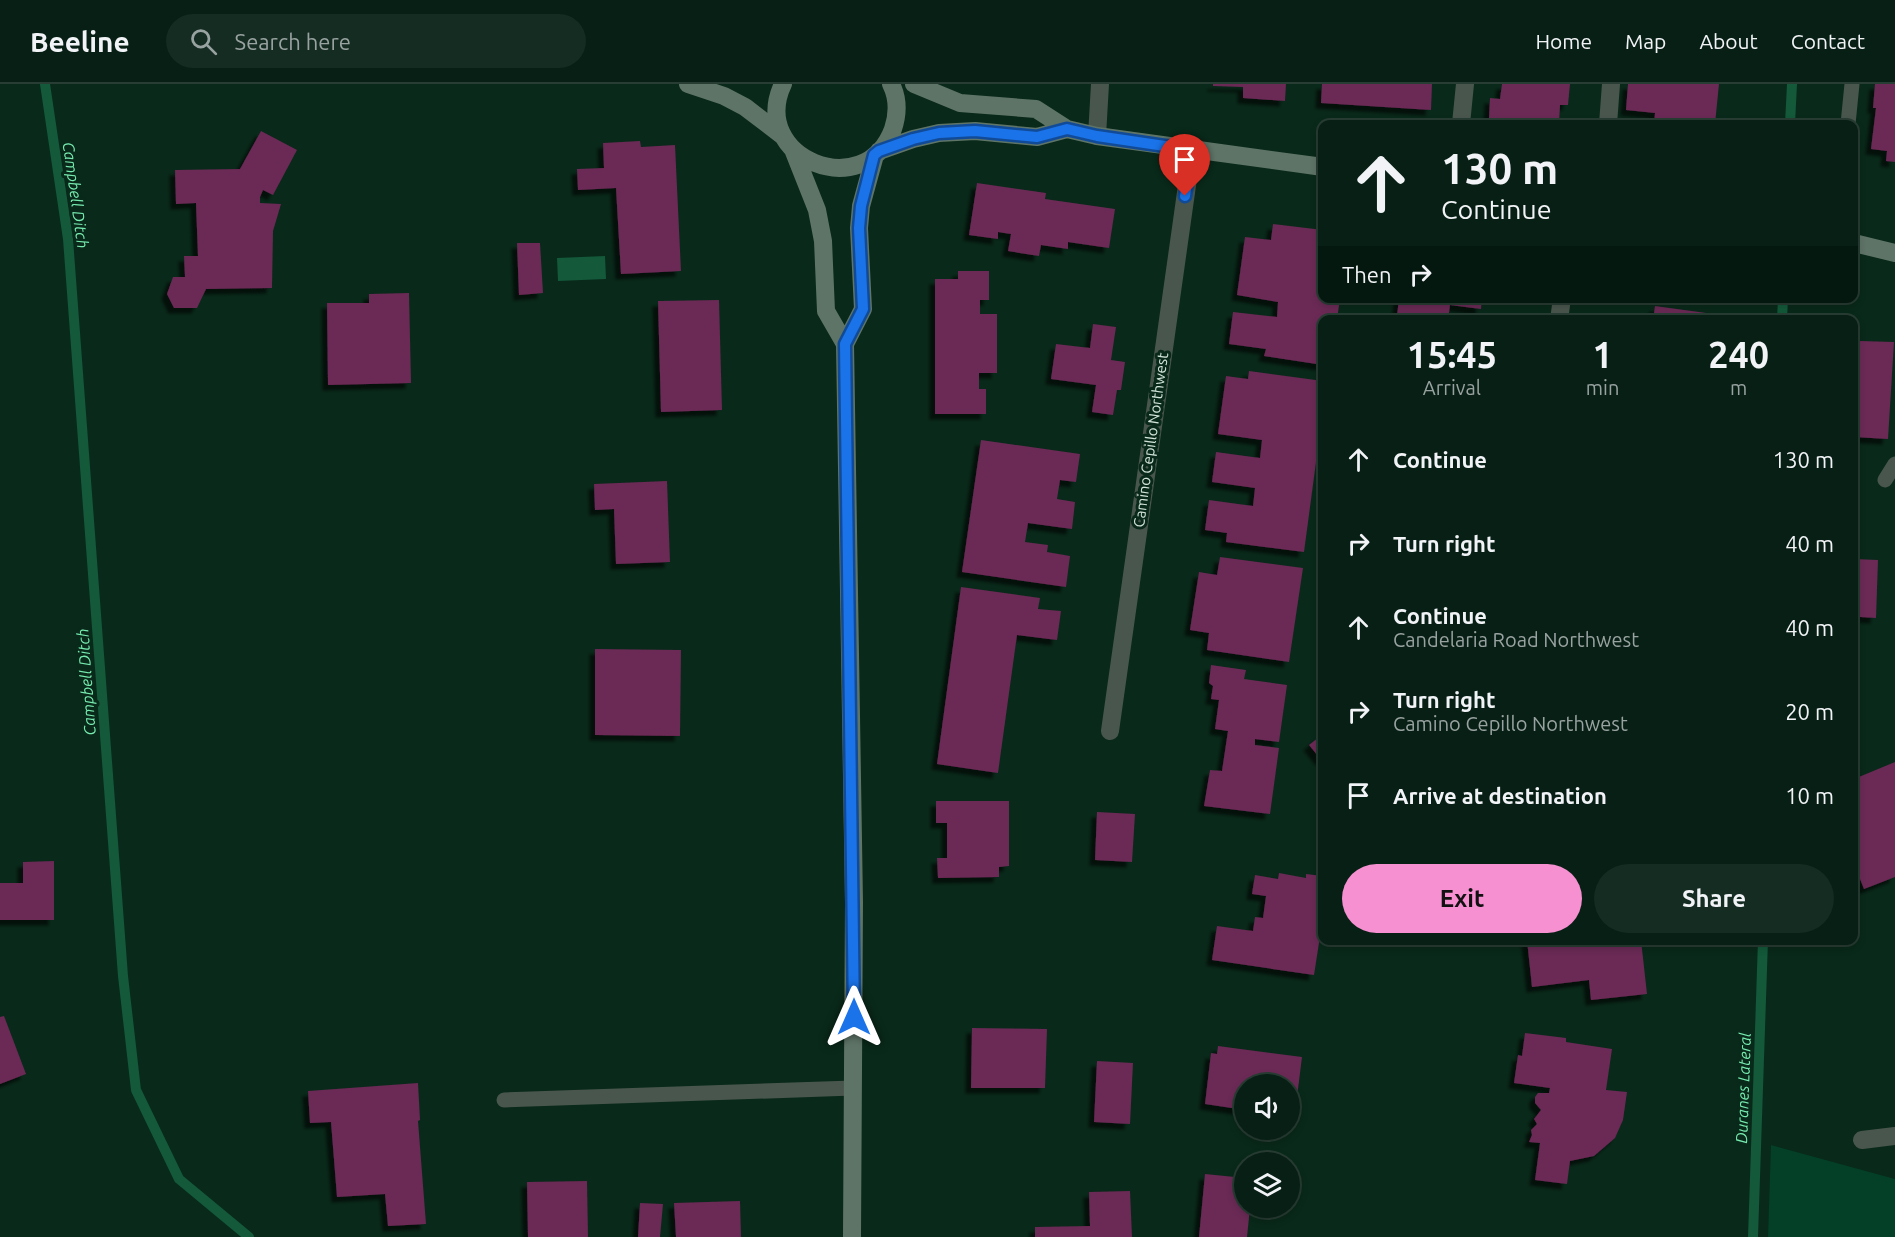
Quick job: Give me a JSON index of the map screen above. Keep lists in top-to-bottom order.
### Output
{
  "streets": {
    "street": ["Camino Cepillo Northwest"]
  },
  "water": ["Campbell Ditch", "Duranes Lateral"],
  "page": {
    "header": "Beeline",
    "search": "Search here",
    "nav": [
      "Home",
      "Map",
      "About",
      "Contact"
    ],
    "turn": ["130 m", "Continue"],
    "then": "Then",
    "eta": [
      "15:45",
      "Arrival",
      "1",
      "min",
      "240",
      "m"
    ],
    "list": [
      {
        "name": "Continue",
        "value": "130 m"
      },
      {
        "name": "Turn right",
        "value": "40 m"
      },
      {
        "name": "Continue",
        "note": "Candelaria Road Northwest",
        "value": "40 m"
      },
      {
        "name": "Turn right",
        "note": "Camino Cepillo Northwest",
        "value": "20 m"
      },
      {
        "name": "Arrive at destination",
        "value": "10 m"
      }
    ],
    "buttons": ["Exit", "Share"]
  }
}
